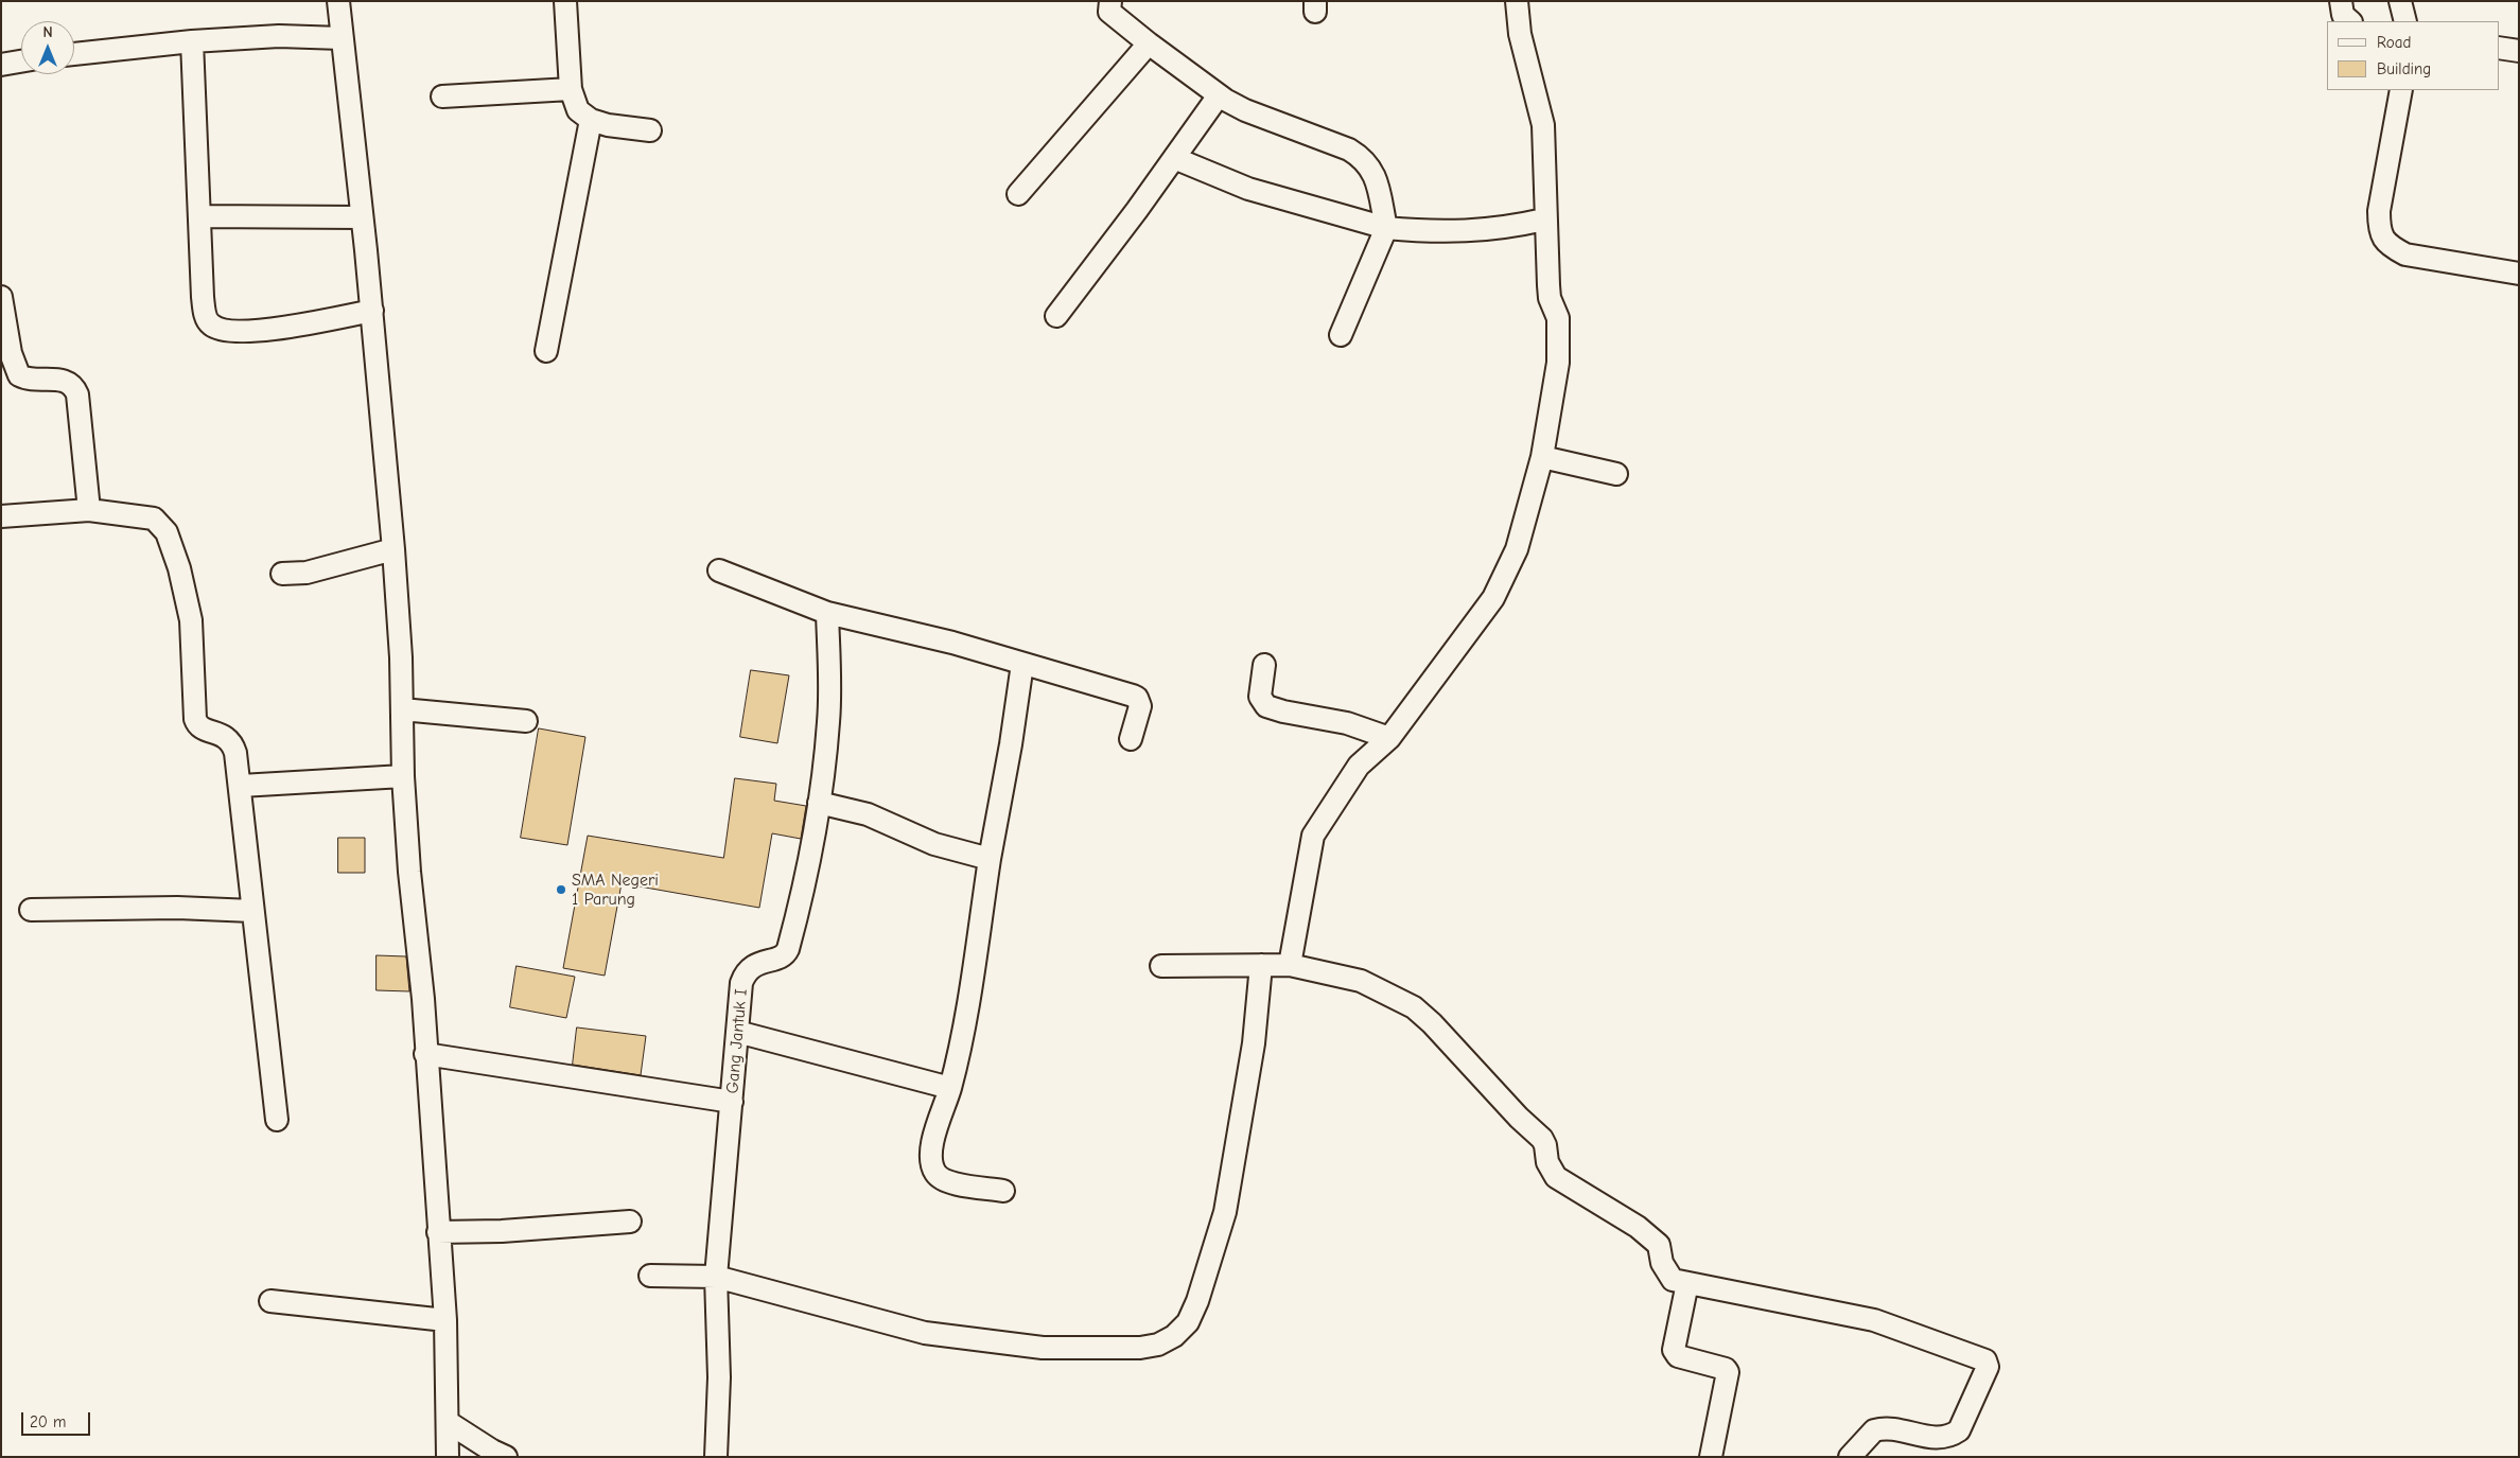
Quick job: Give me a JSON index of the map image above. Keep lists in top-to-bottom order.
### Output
{
  "streets": {
    "street": ["Gang Jantuk I"]
  },
  "places": ["SMA Negeri 1 Parung"],
  "legend": ["Road", "Building"],
  "scale_bar": "20 m",
  "north": "top"
}
